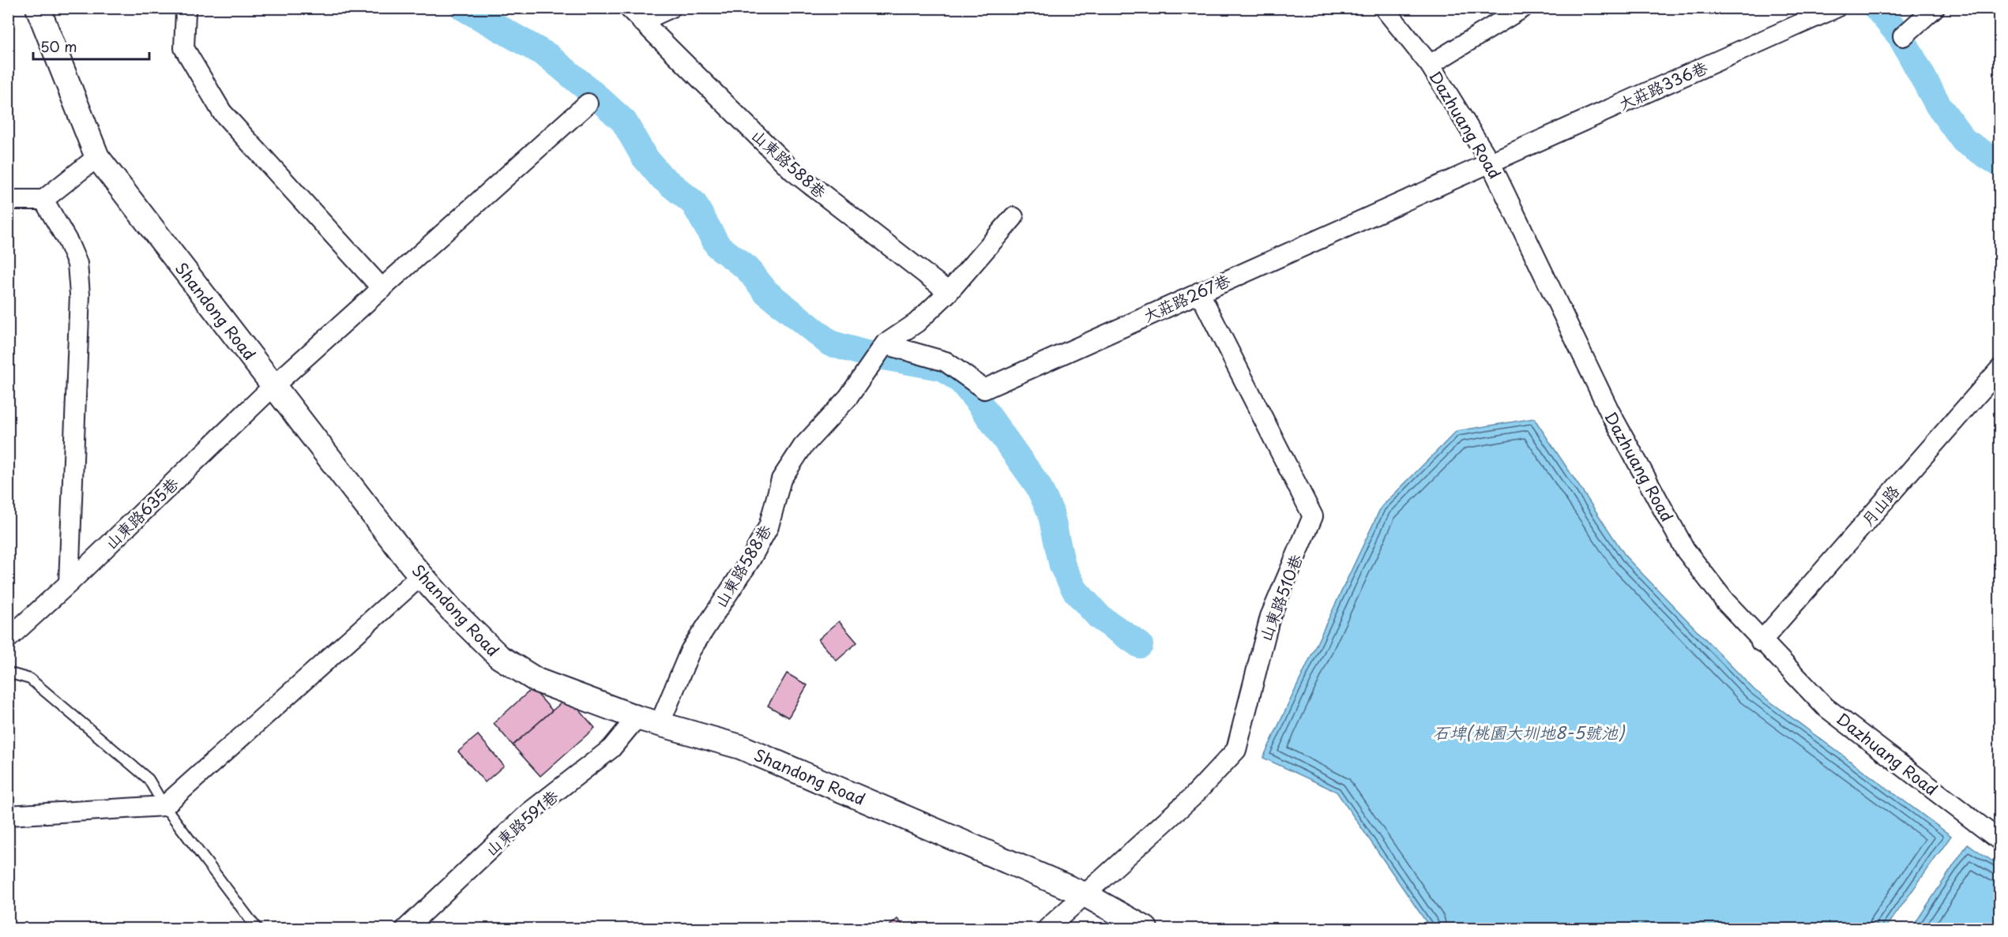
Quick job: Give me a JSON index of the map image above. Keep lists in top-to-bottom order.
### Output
{
  "streets": {
    "street": [
      "大莊路336巷",
      "Dazhuang Road",
      "山東路588巷",
      "大莊路267巷",
      "Shandong Road",
      "月山路",
      "山東路635巷",
      "山東路510巷",
      "山東路591巷"
    ]
  },
  "crossings": [
    ["大莊路336巷", "Dazhuang Road"],
    ["大莊路336巷", "大莊路267巷"],
    ["Dazhuang Road", "大莊路267巷"],
    ["Dazhuang Road", "月山路"],
    ["山東路588巷", "大莊路267巷"],
    ["山東路588巷", "Shandong Road"],
    ["大莊路267巷", "山東路510巷"],
    ["Shandong Road", "山東路635巷"],
    ["Shandong Road", "山東路510巷"],
    ["Shandong Road", "山東路591巷"]
  ],
  "water": ["石埤(桃園大圳地8-5號池)"],
  "scale_bar": "50 m"
}
